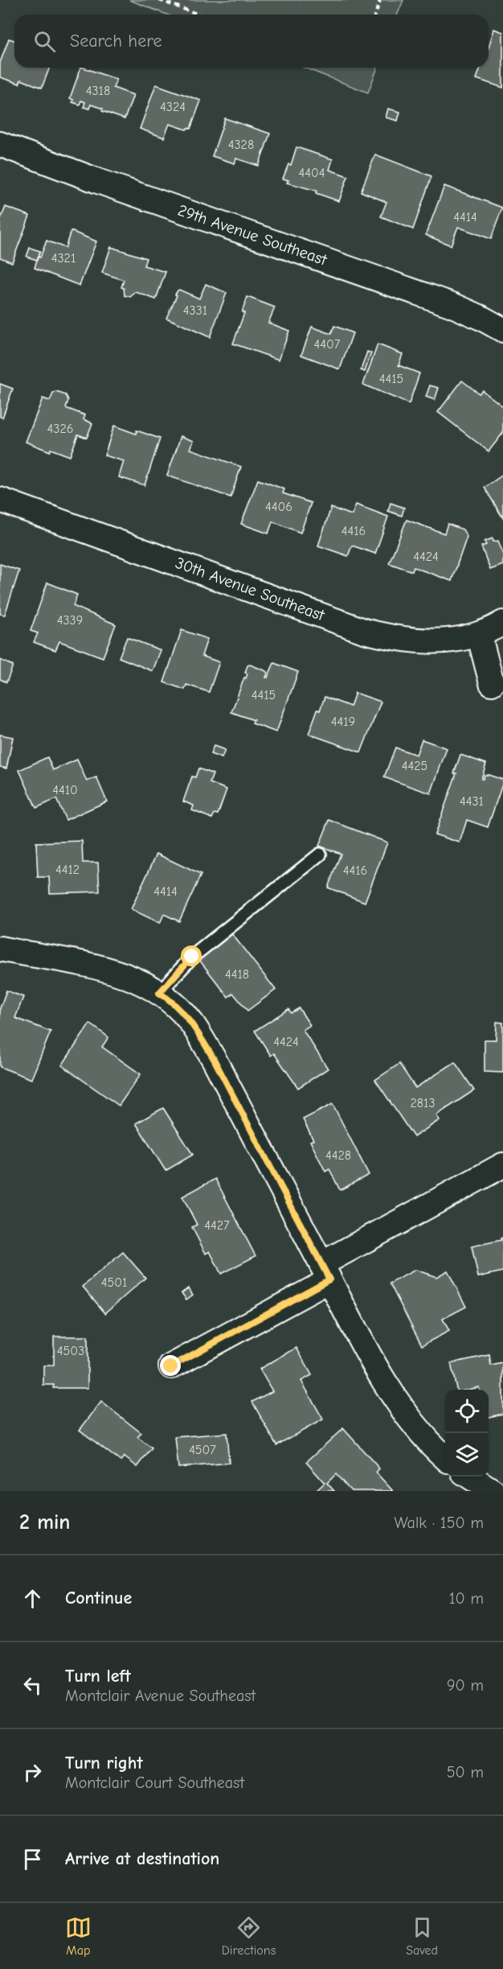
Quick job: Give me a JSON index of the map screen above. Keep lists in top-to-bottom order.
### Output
{
  "streets": {
    "street": ["29th Avenue Southeast", "30th Avenue Southeast"]
  },
  "house_numbers": [
    "4318",
    "4324",
    "4328",
    "4404",
    "4414",
    "4321",
    "4331",
    "4407",
    "4415",
    "4326",
    "4406",
    "4416",
    "4424",
    "4339",
    "4415",
    "4419",
    "4425",
    "4410",
    "4431",
    "4412",
    "4416",
    "4414",
    "4418",
    "4424",
    "2813",
    "4428",
    "4427",
    "4501",
    "4503",
    "4507"
  ],
  "page": {
    "search": "Search here",
    "heading": ["2 min", "Walk · 150 m"],
    "list": [
      ["Continue", "10 m"],
      ["Turn left", "Montclair Avenue Southeast", "90 m"],
      ["Turn right", "Montclair Court Southeast", "50 m"],
      "Arrive at destination"
    ],
    "nav": ["Map", "Directions", "Saved"]
  }
}
